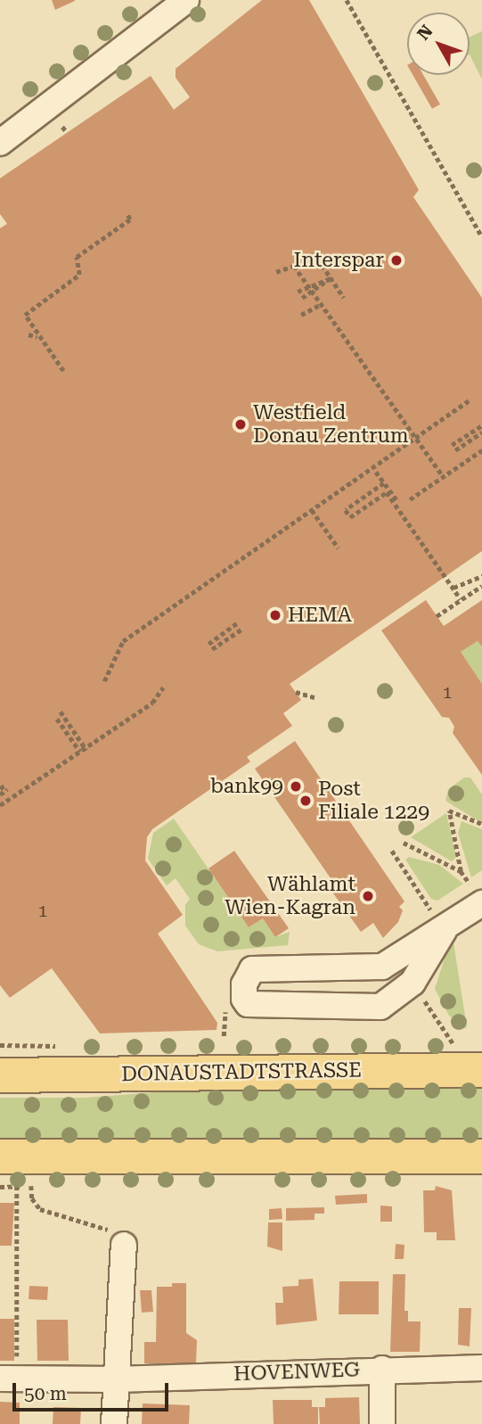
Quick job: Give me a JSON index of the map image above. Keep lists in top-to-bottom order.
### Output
{
  "streets": {
    "main road": ["DONAUSTADTSTRASSE"],
    "street": ["HOVENWEG"]
  },
  "places": [
    "Interspar",
    "Westfield Donau Zentrum",
    "HEMA",
    "bank99",
    "Post Filiale 1229",
    "Wählamt Wien-Kagran"
  ],
  "house_numbers": ["1", "1"],
  "scale_bar": "50 m",
  "north": "top left"
}
